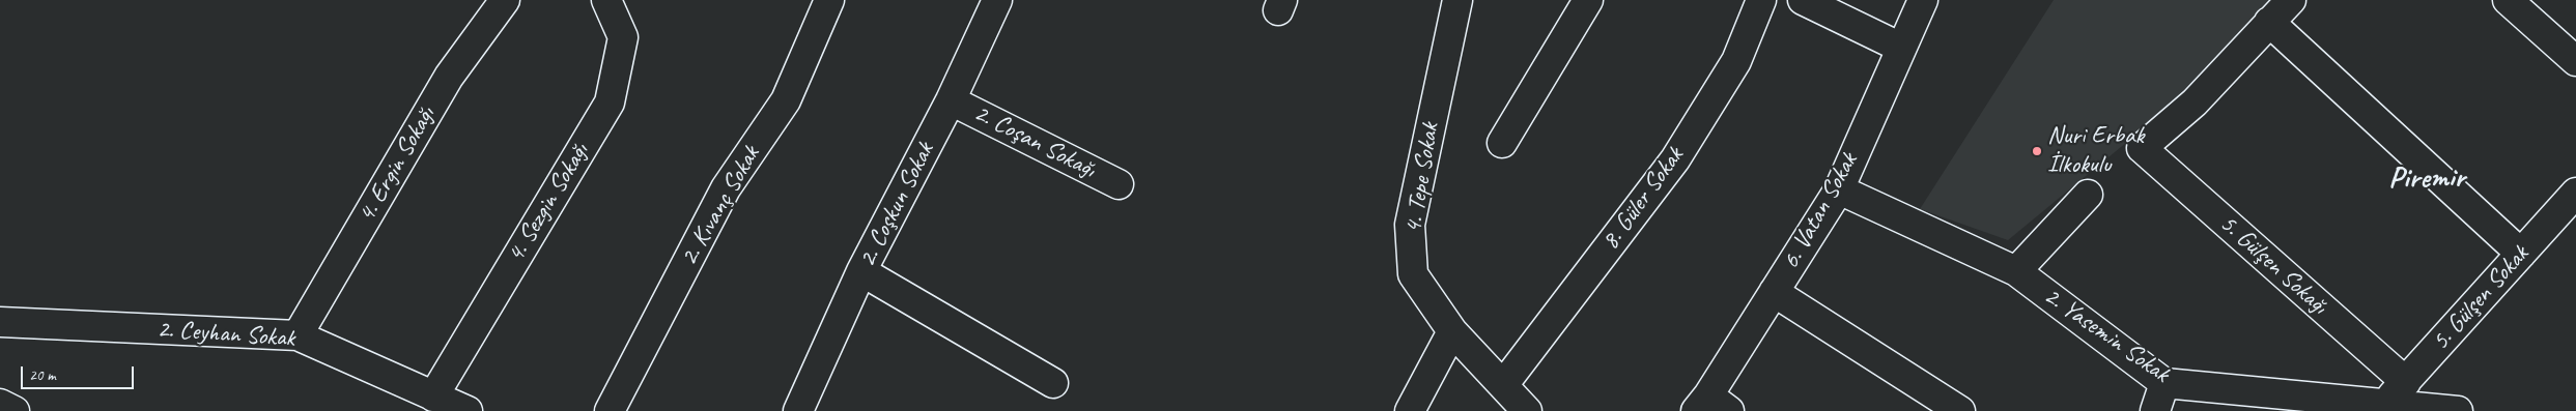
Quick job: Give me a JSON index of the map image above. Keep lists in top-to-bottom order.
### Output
{
  "streets": {
    "street": [
      "2. Coşan Sokağı",
      "4. Ergin Sokağı",
      "4. Tepe Sokak",
      "8. Güler Sokak",
      "4. Sezgin Sokağı",
      "2. Coşkun Sokak",
      "2. Kıvanç Sokak",
      "6. Vatan Sokak",
      "5. Gülşen Sokağı",
      "5. Gülşen Sokak",
      "2. Ceyhan Sokak",
      "2. Yasemin Sokak"
    ]
  },
  "crossings": [
    ["2. Coşan Sokağı", "2. Coşkun Sokak"],
    ["4. Ergin Sokağı", "2. Ceyhan Sokak"],
    ["4. Tepe Sokak", "8. Güler Sokak"],
    ["4. Sezgin Sokağı", "2. Ceyhan Sokak"],
    ["6. Vatan Sokak", "2. Yasemin Sokak"],
    ["5. Gülşen Sokağı", "5. Gülşen Sokak"],
    ["5. Gülşen Sokak", "2. Yasemin Sokak"]
  ],
  "districts": ["Piremir"],
  "places": ["Nuri Erbak İlkokulu"],
  "scale_bar": "20 m"
}
